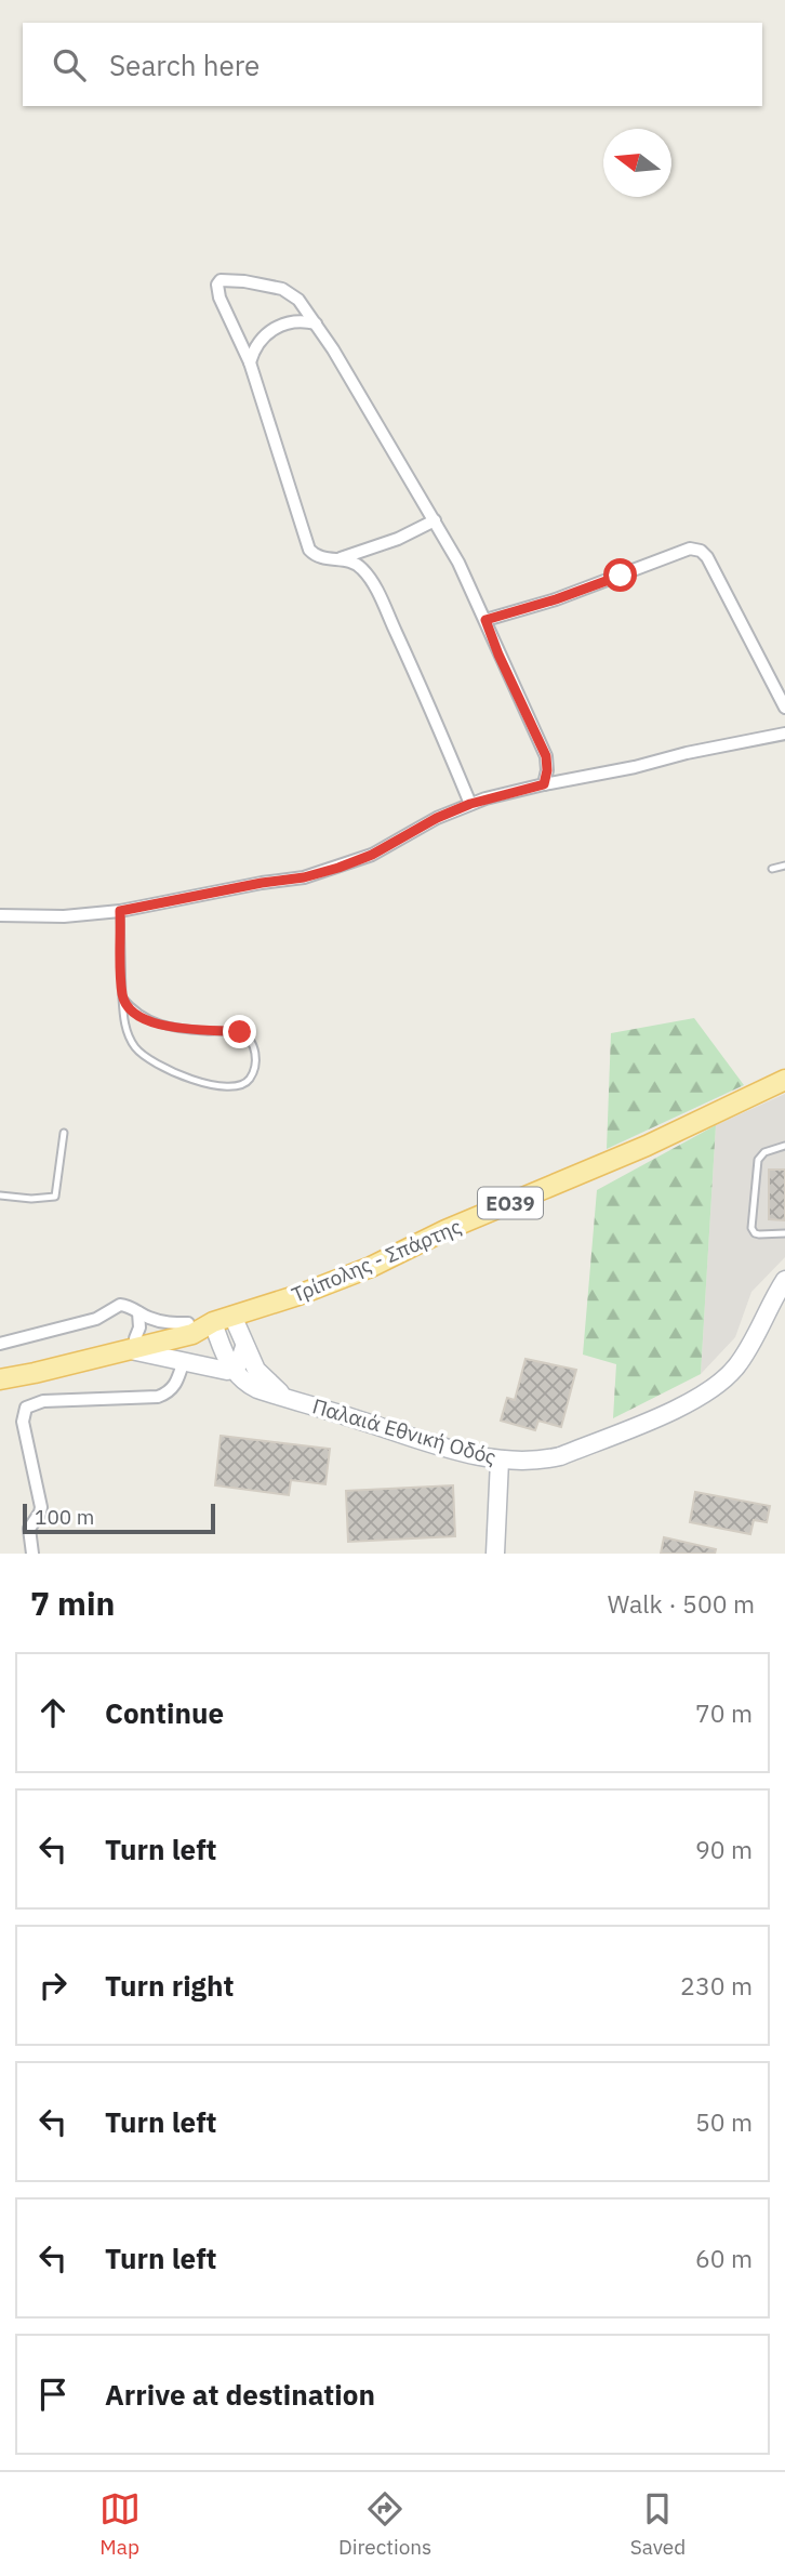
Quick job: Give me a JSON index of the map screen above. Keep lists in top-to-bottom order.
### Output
{
  "streets": {
    "main road": ["ΕΟ39", "Τρίπολης - Σπάρτης", "Παλαιά Εθνική Οδός"]
  },
  "scale_bar": "100 m",
  "north": "left",
  "page": {
    "search": "Search here",
    "scale": "100 m",
    "heading": ["7 min", "Walk · 500 m"],
    "list": [
      ["Continue", "70 m"],
      ["Turn left", "90 m"],
      ["Turn right", "230 m"],
      ["Turn left", "50 m"],
      ["Turn left", "60 m"],
      "Arrive at destination"
    ],
    "nav": ["Map", "Directions", "Saved"]
  }
}
